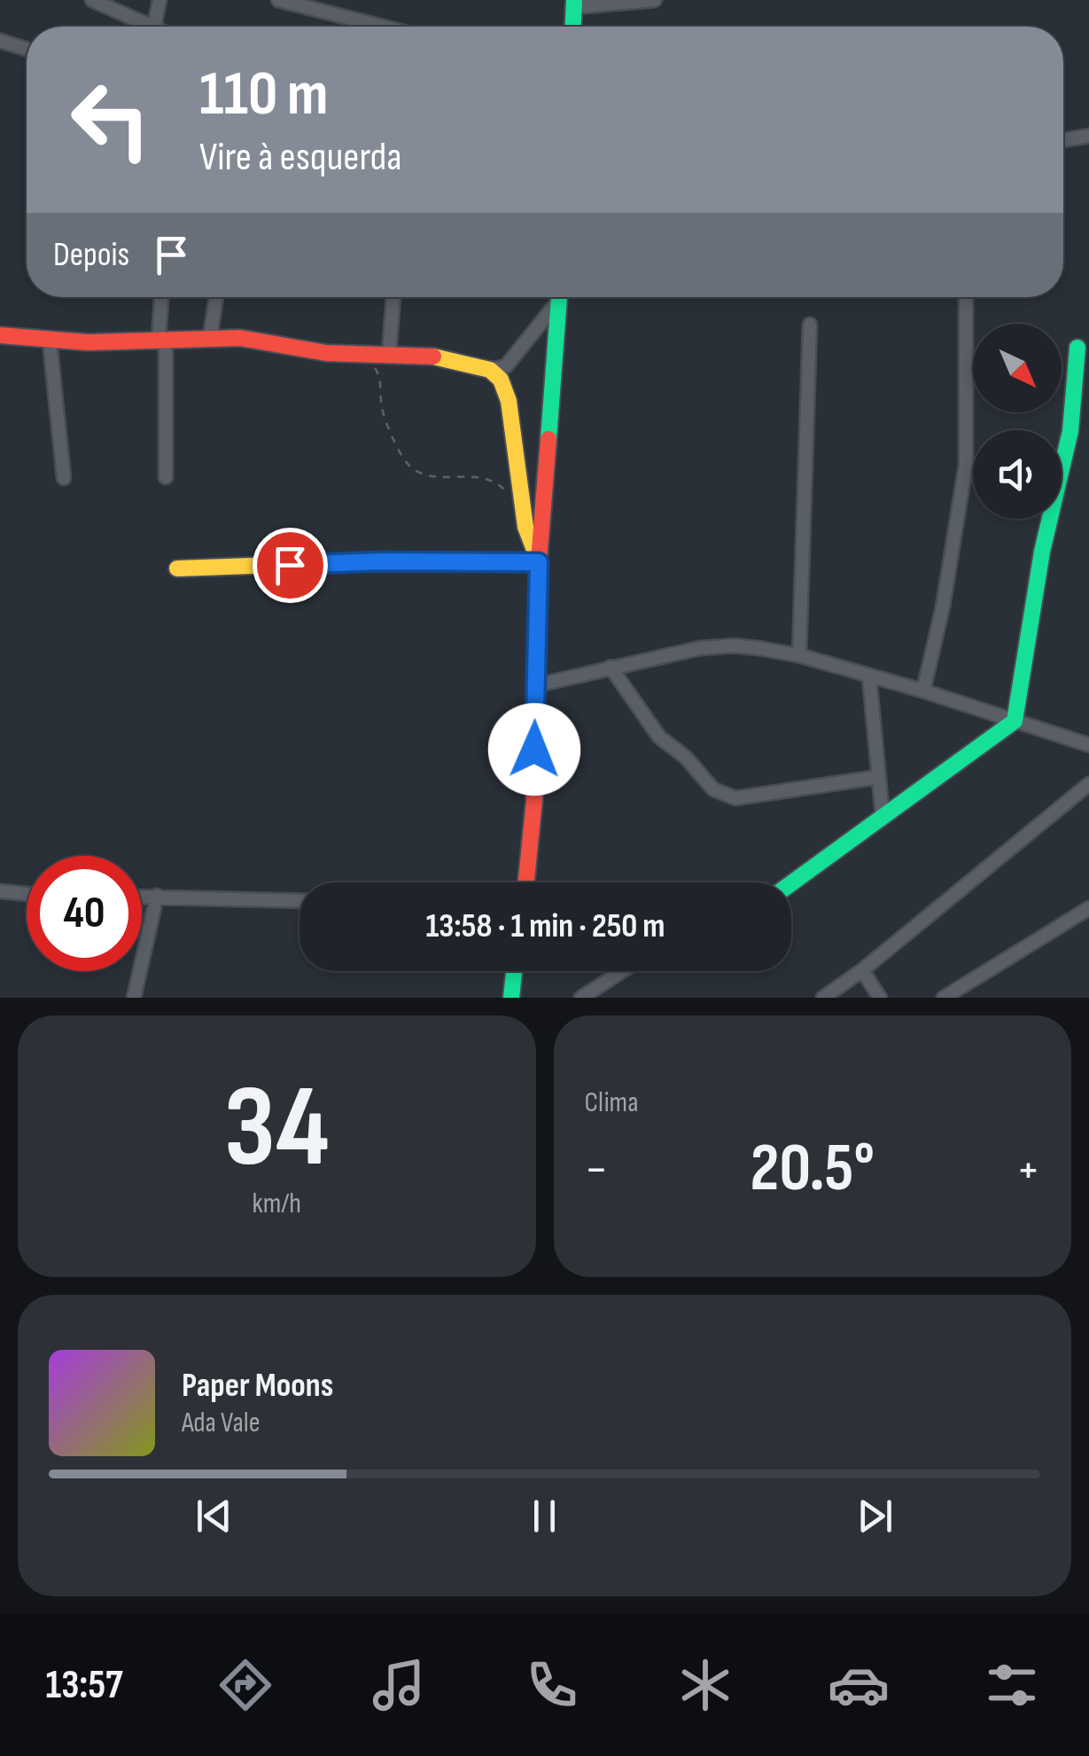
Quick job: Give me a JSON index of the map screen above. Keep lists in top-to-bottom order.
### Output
{
  "north": "bottom right",
  "page": {
    "turn": ["110 m", "Vire à esquerda"],
    "then": "Depois",
    "limit": "40",
    "trip": "13:58 · 1 min · 250 m",
    "tile": [
      ["34", "km/h"],
      "Clima"
    ],
    "heat": ["−", "20.5°", "+"],
    "song": ["Paper Moons", "Ada Vale"],
    "tabs": "13:57"
  }
}
